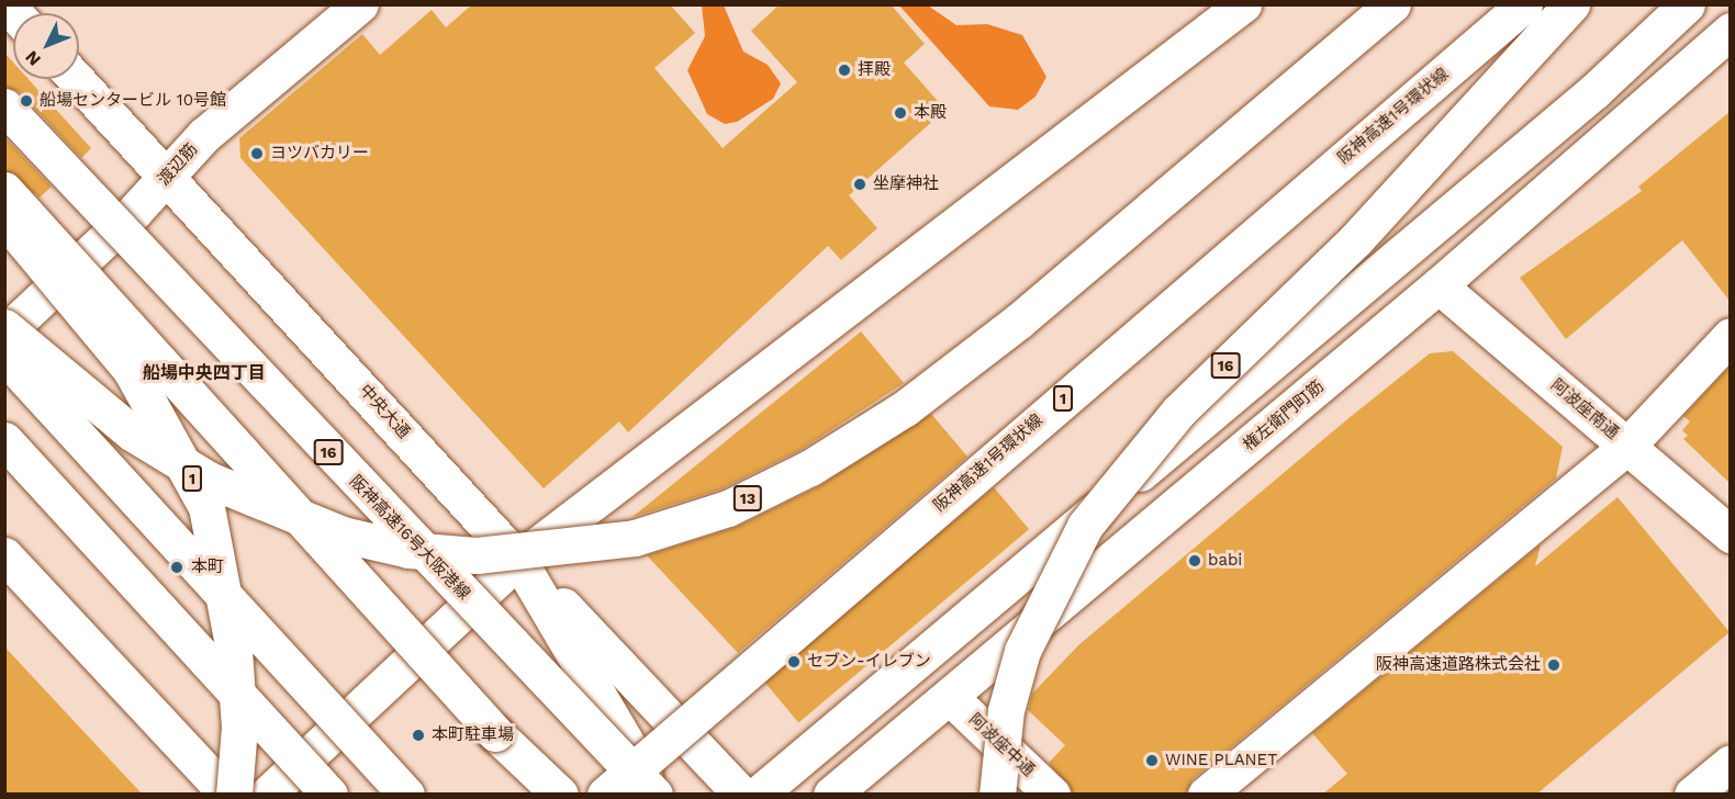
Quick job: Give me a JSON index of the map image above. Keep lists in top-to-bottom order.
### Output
{
  "streets": {
    "main road": [
      "阪神高速1号環状線",
      "渡辺筋",
      "16",
      "1",
      "阿波座南通",
      "中央大通",
      "権左衛門町筋",
      "13",
      "阪神高速16号大阪港線",
      "阿波座中通"
    ]
  },
  "crossings": [
    ["渡辺筋", "中央大通"],
    ["阿波座南通", "権左衛門町筋"],
    ["中央大通", "阪神高速16号大阪港線"],
    ["権左衛門町筋", "阿波座中通"]
  ],
  "districts": ["船場中央四丁目"],
  "places": [
    "拝殿",
    "船場センタービル 10号館",
    "本殿",
    "ヨツバカリー",
    "坐摩神社",
    "babi",
    "本町",
    "セブン-イレブン",
    "阪神高速道路株式会社",
    "本町駐車場",
    "WINE PLANET"
  ],
  "north": "bottom left"
}
